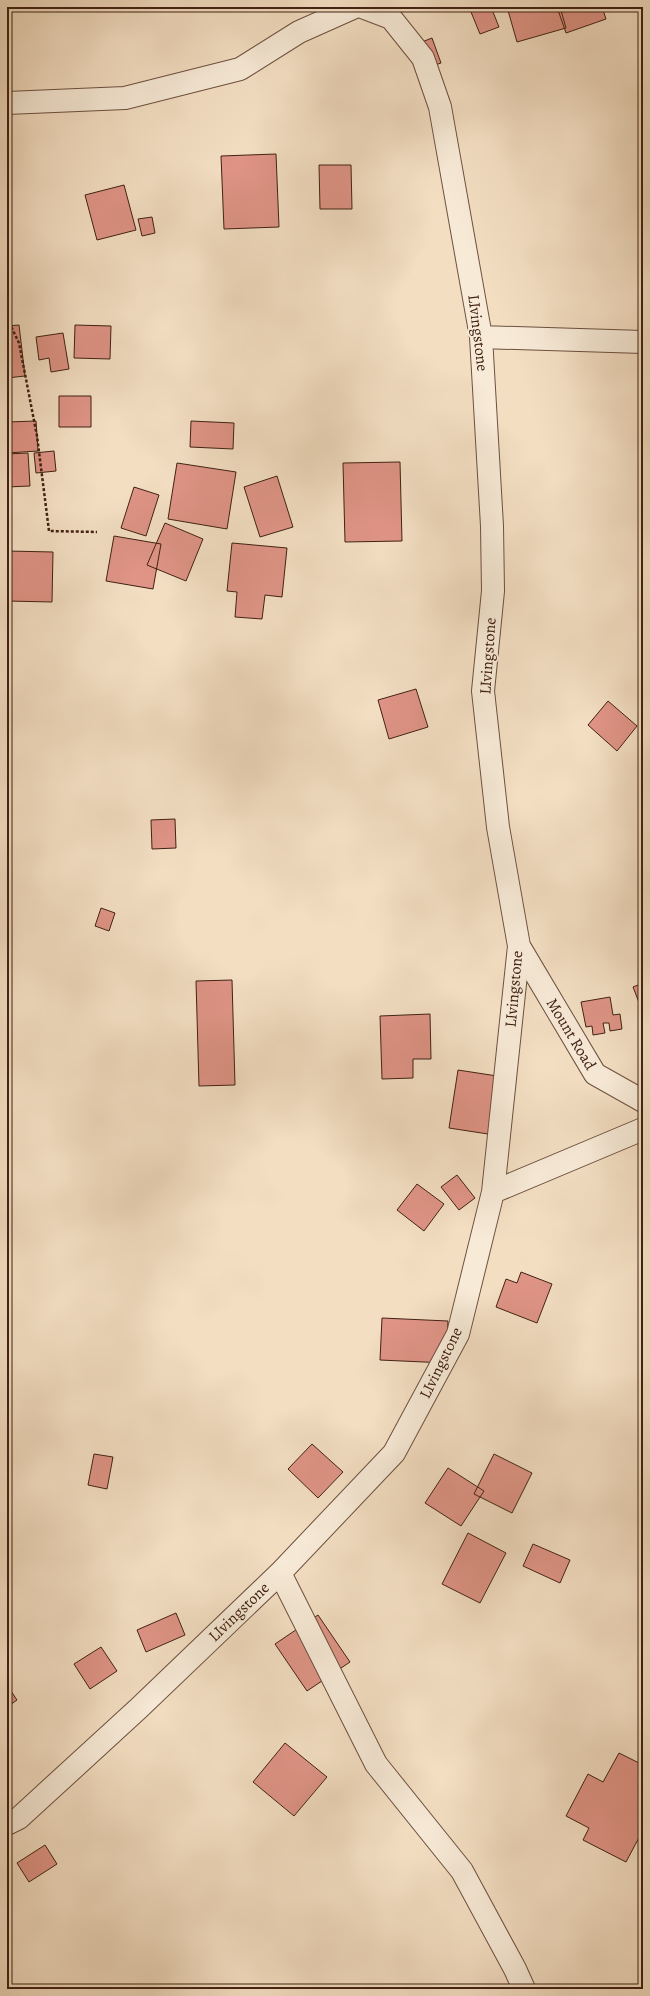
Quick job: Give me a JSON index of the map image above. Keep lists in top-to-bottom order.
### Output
{
  "streets": {
    "street": ["LIvingstone", "Mount Road"]
  },
  "crossings": [
    ["LIvingstone", "Mount Road"]
  ]
}
